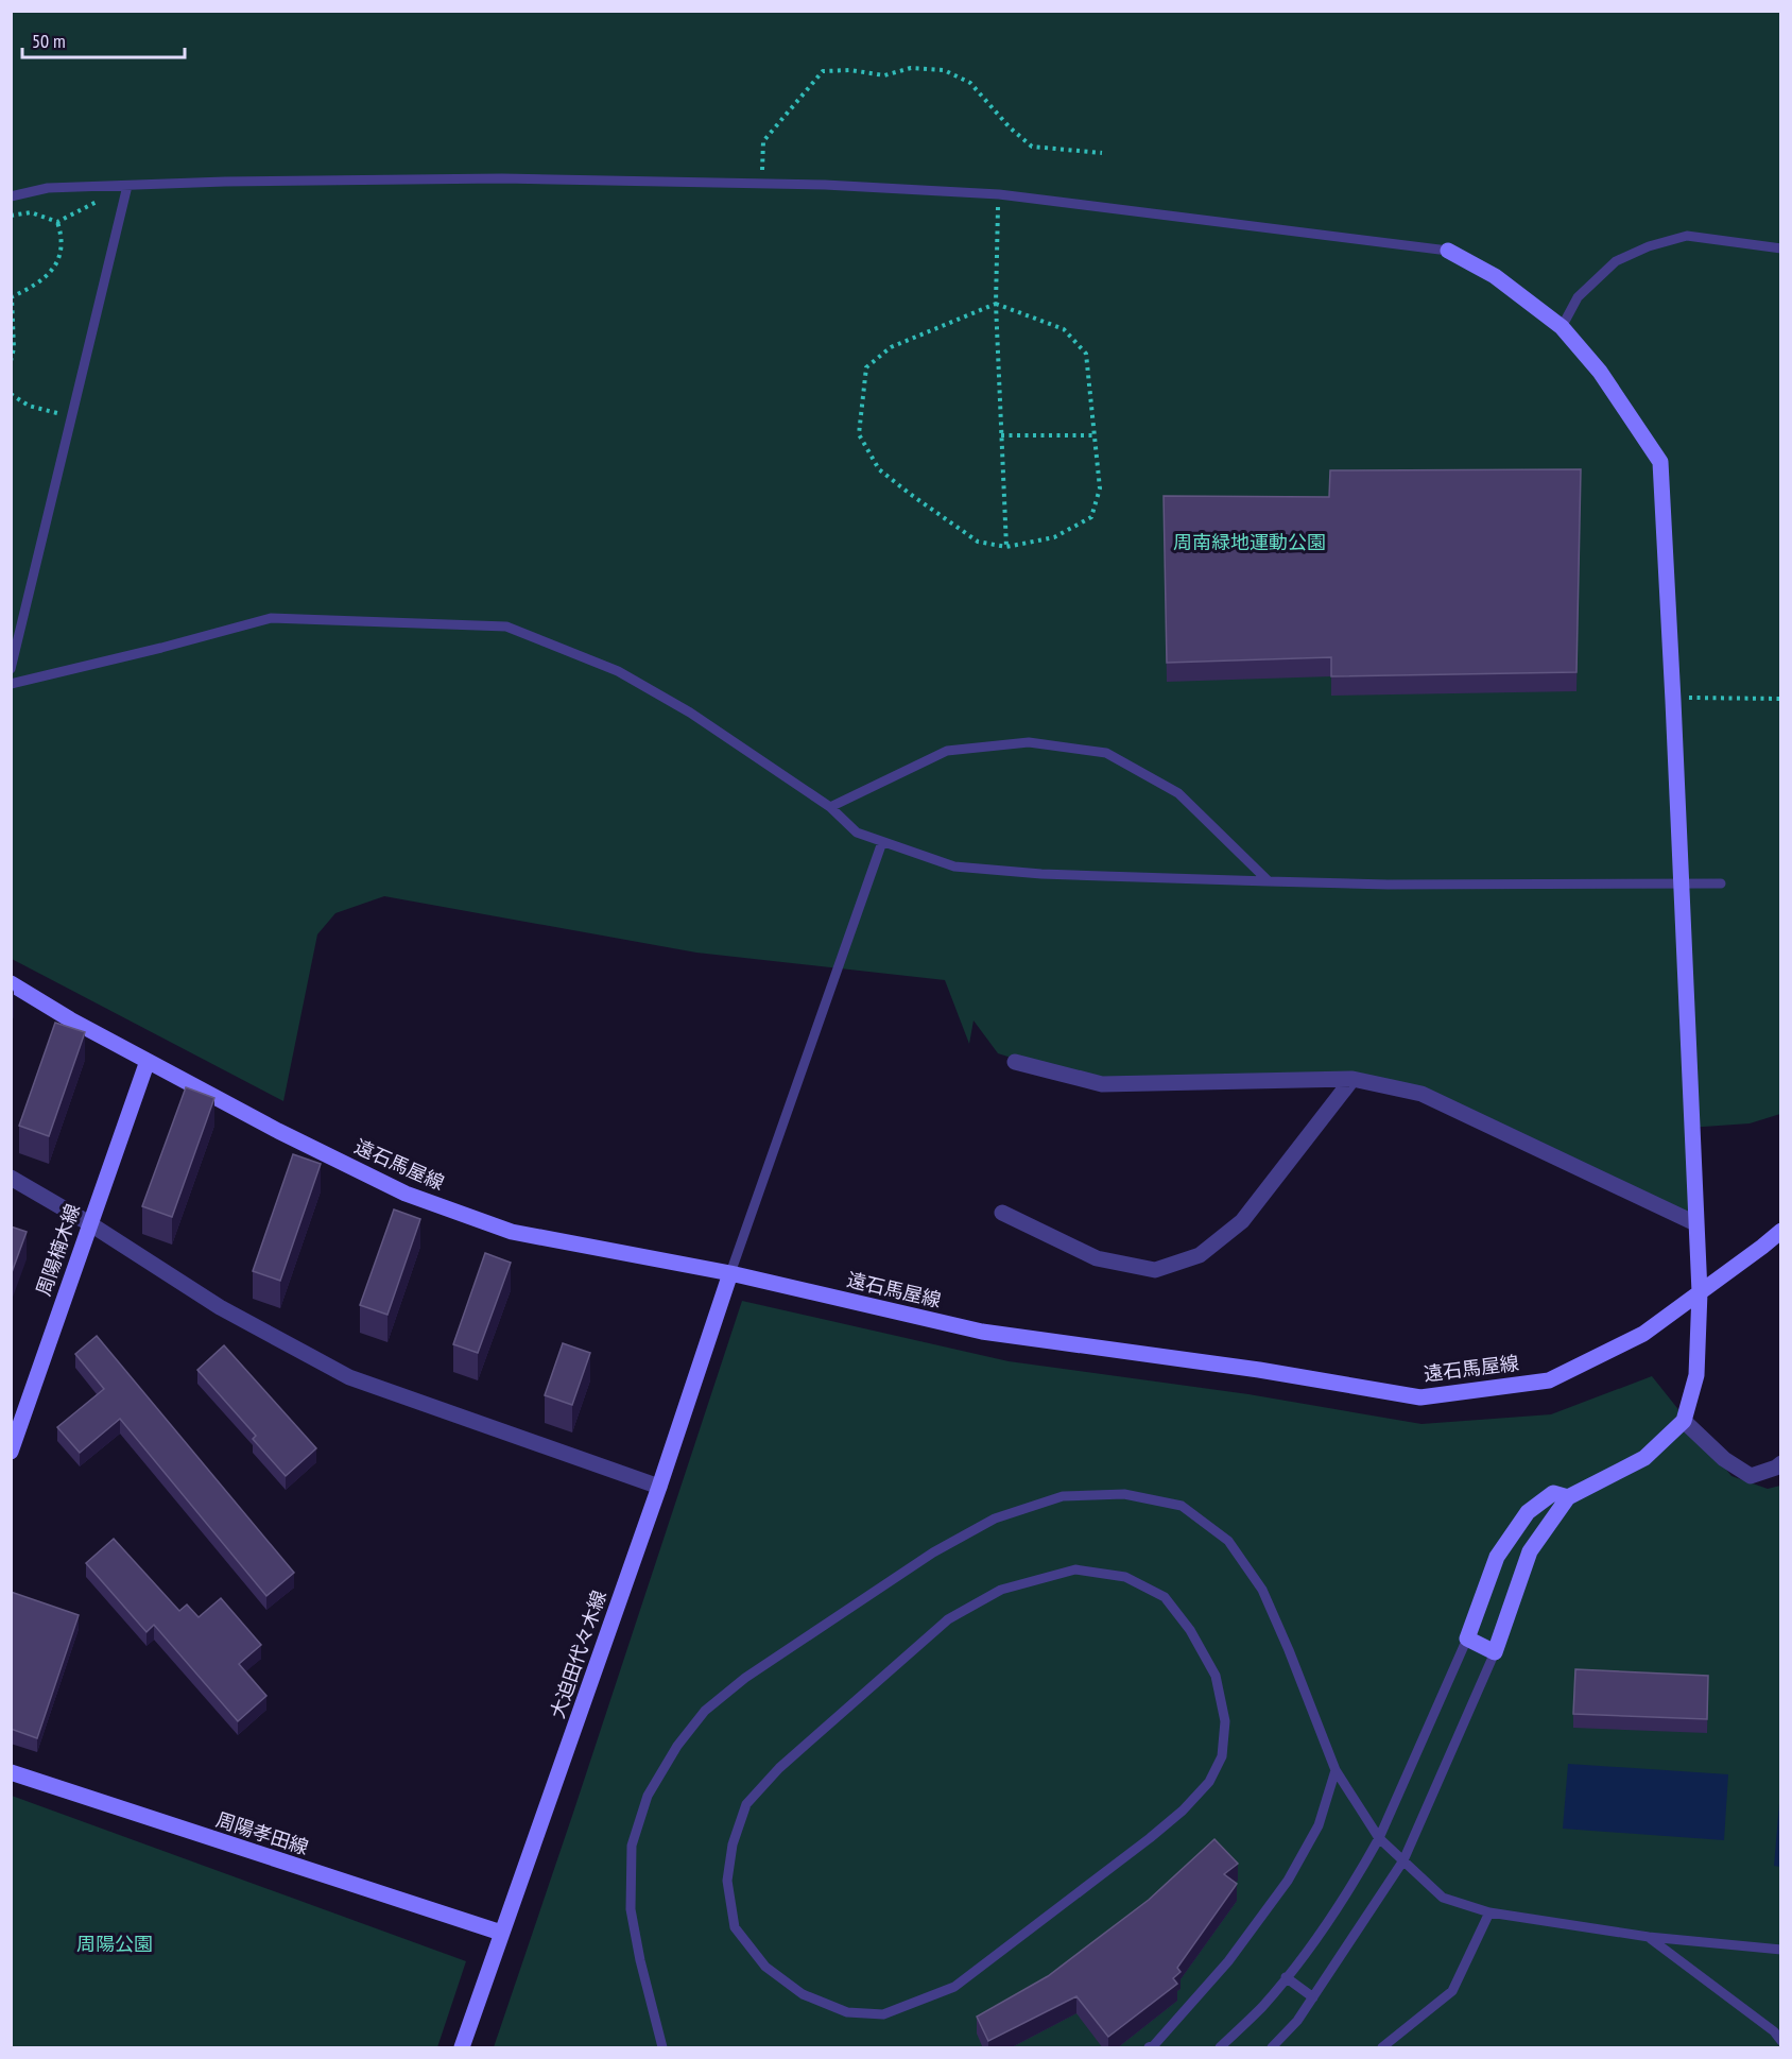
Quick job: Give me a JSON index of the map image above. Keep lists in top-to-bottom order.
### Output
{
  "streets": {
    "street": [
      "遠石馬屋線",
      "周陽楠木線",
      "大迫田代々木線",
      "周陽孝田線"
    ]
  },
  "crossings": [
    ["遠石馬屋線", "周陽楠木線"],
    ["遠石馬屋線", "大迫田代々木線"],
    ["大迫田代々木線", "周陽孝田線"]
  ],
  "parks": ["周南緑地運動公園", "周陽公園"],
  "scale_bar": "50 m"
}
